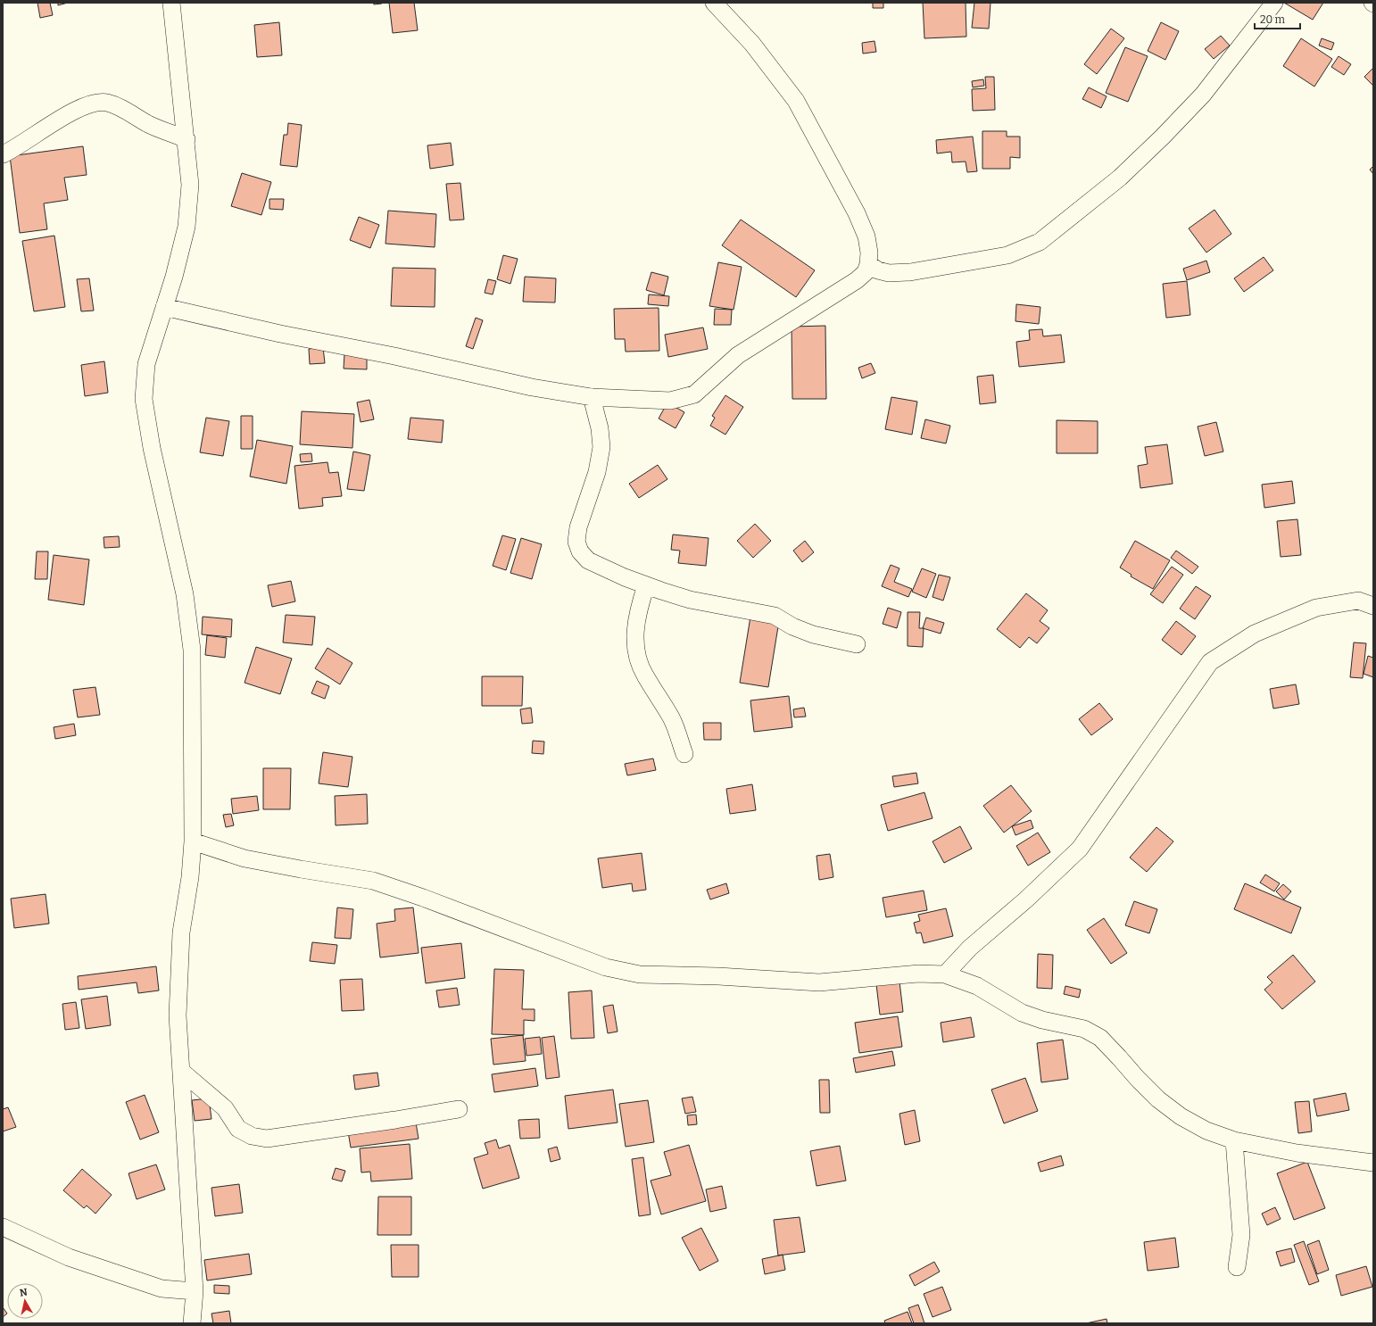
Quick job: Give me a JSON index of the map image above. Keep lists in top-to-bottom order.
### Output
{
  "scale_bar": "20 m",
  "north": "top"
}
